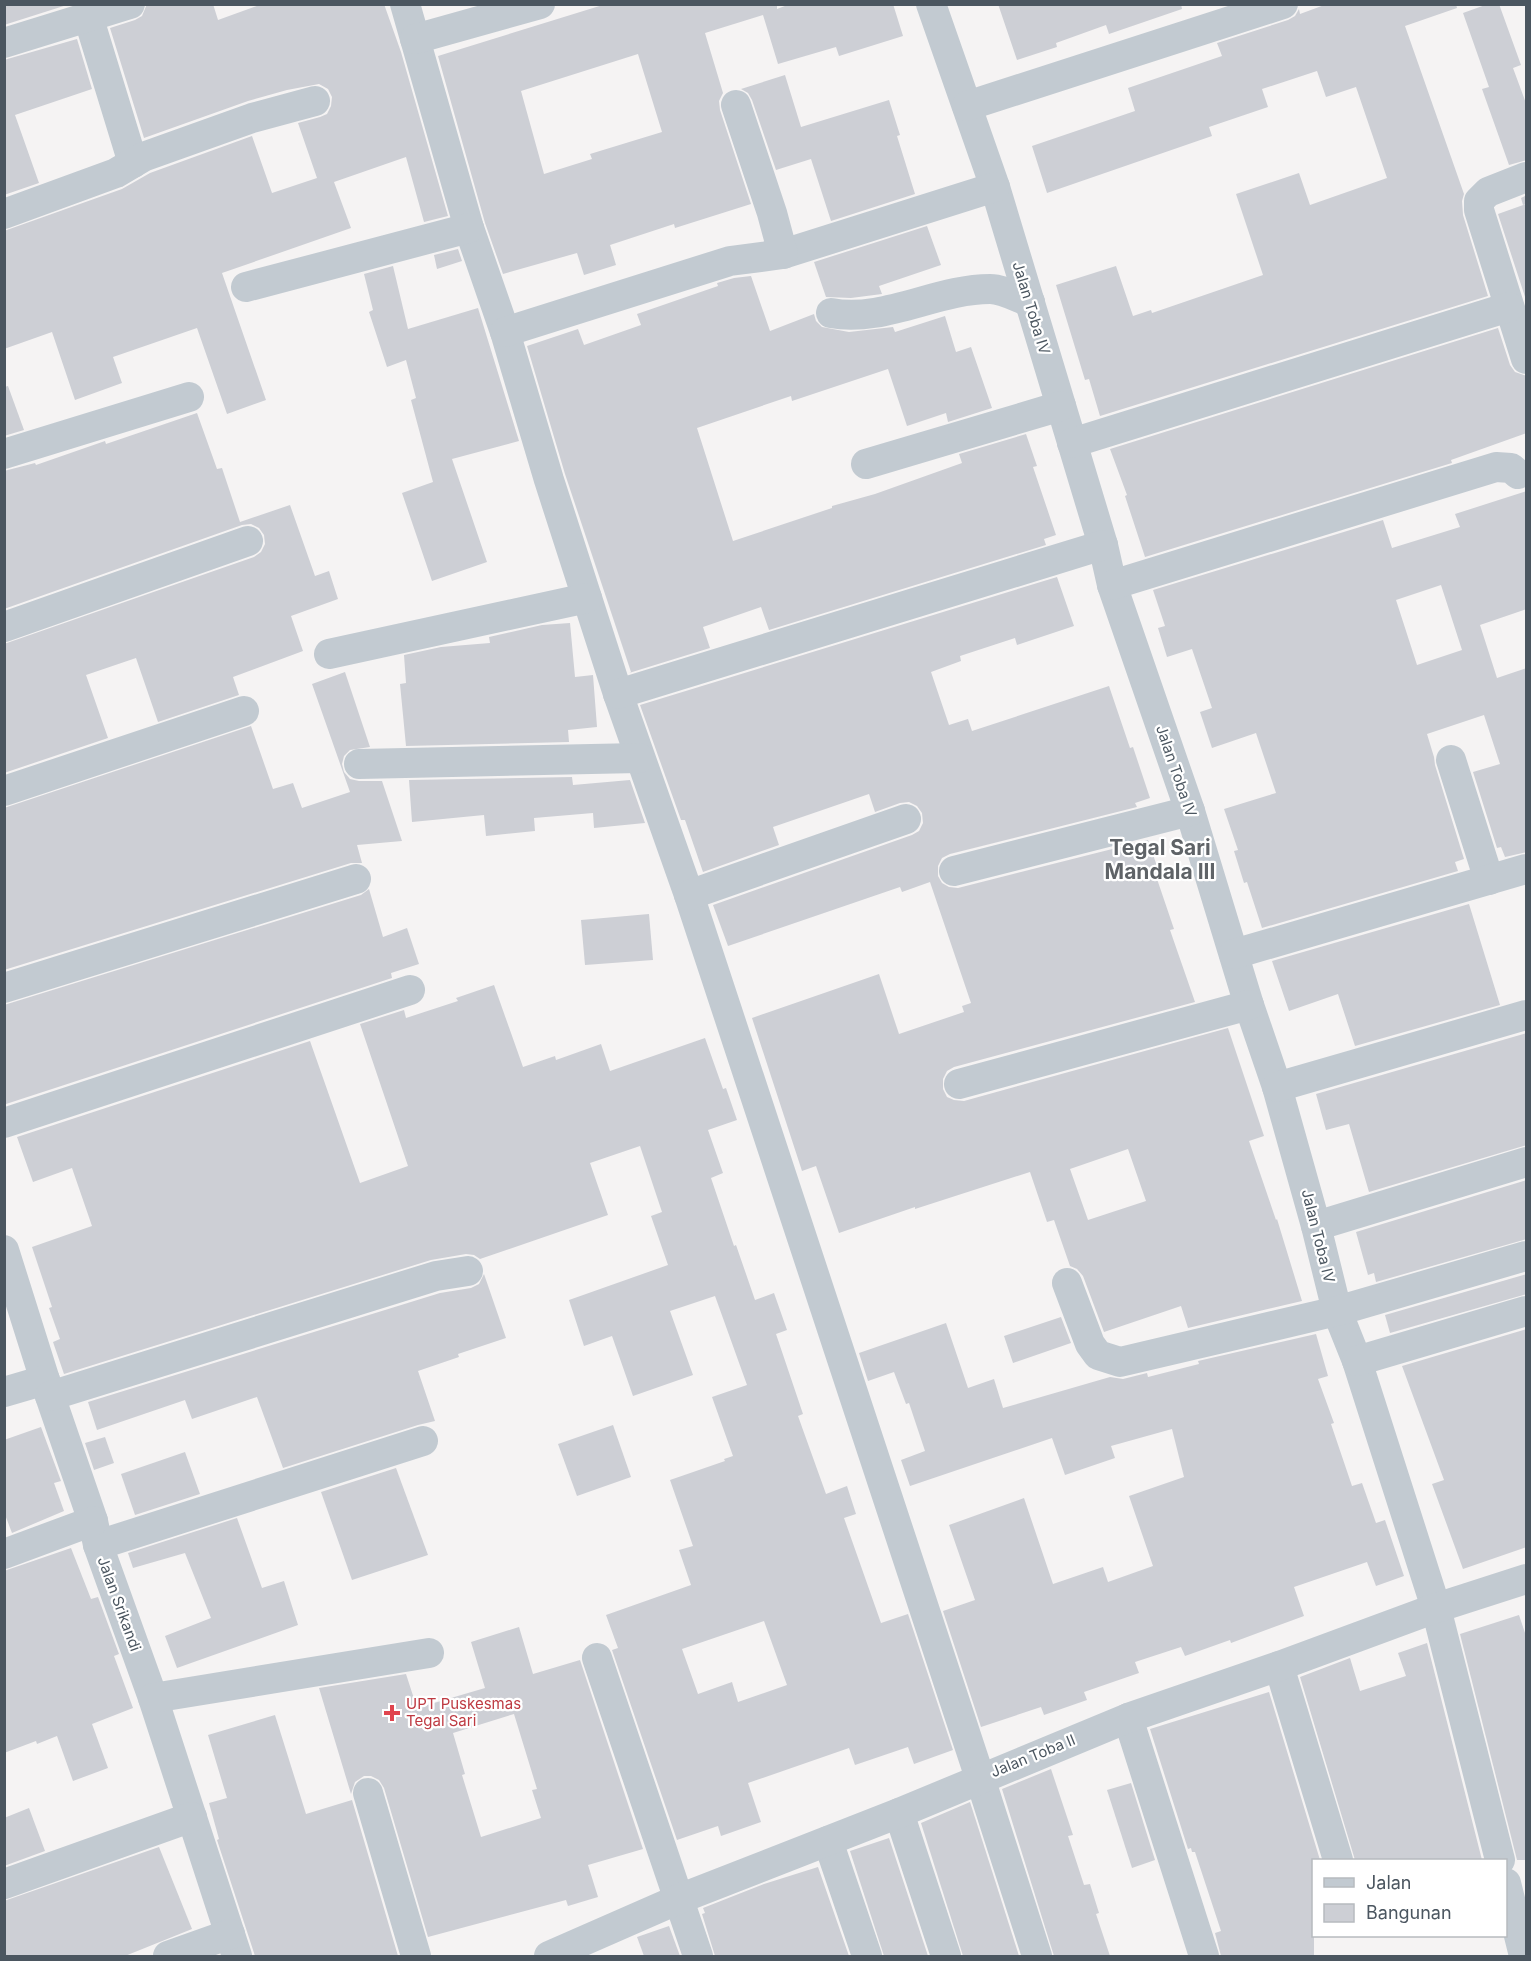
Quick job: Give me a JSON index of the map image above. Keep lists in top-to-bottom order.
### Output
{
  "streets": {
    "street": ["Jalan Toba IV", "Jalan Srikandi", "Jalan Toba II"]
  },
  "crossings": [
    ["Jalan Toba IV", "Jalan Toba II"]
  ],
  "districts": ["Tegal Sari Mandala III"],
  "places": {
    "health": ["UPT Puskesmas Tegal Sari"]
  },
  "legend": ["Jalan", "Bangunan"]
}
